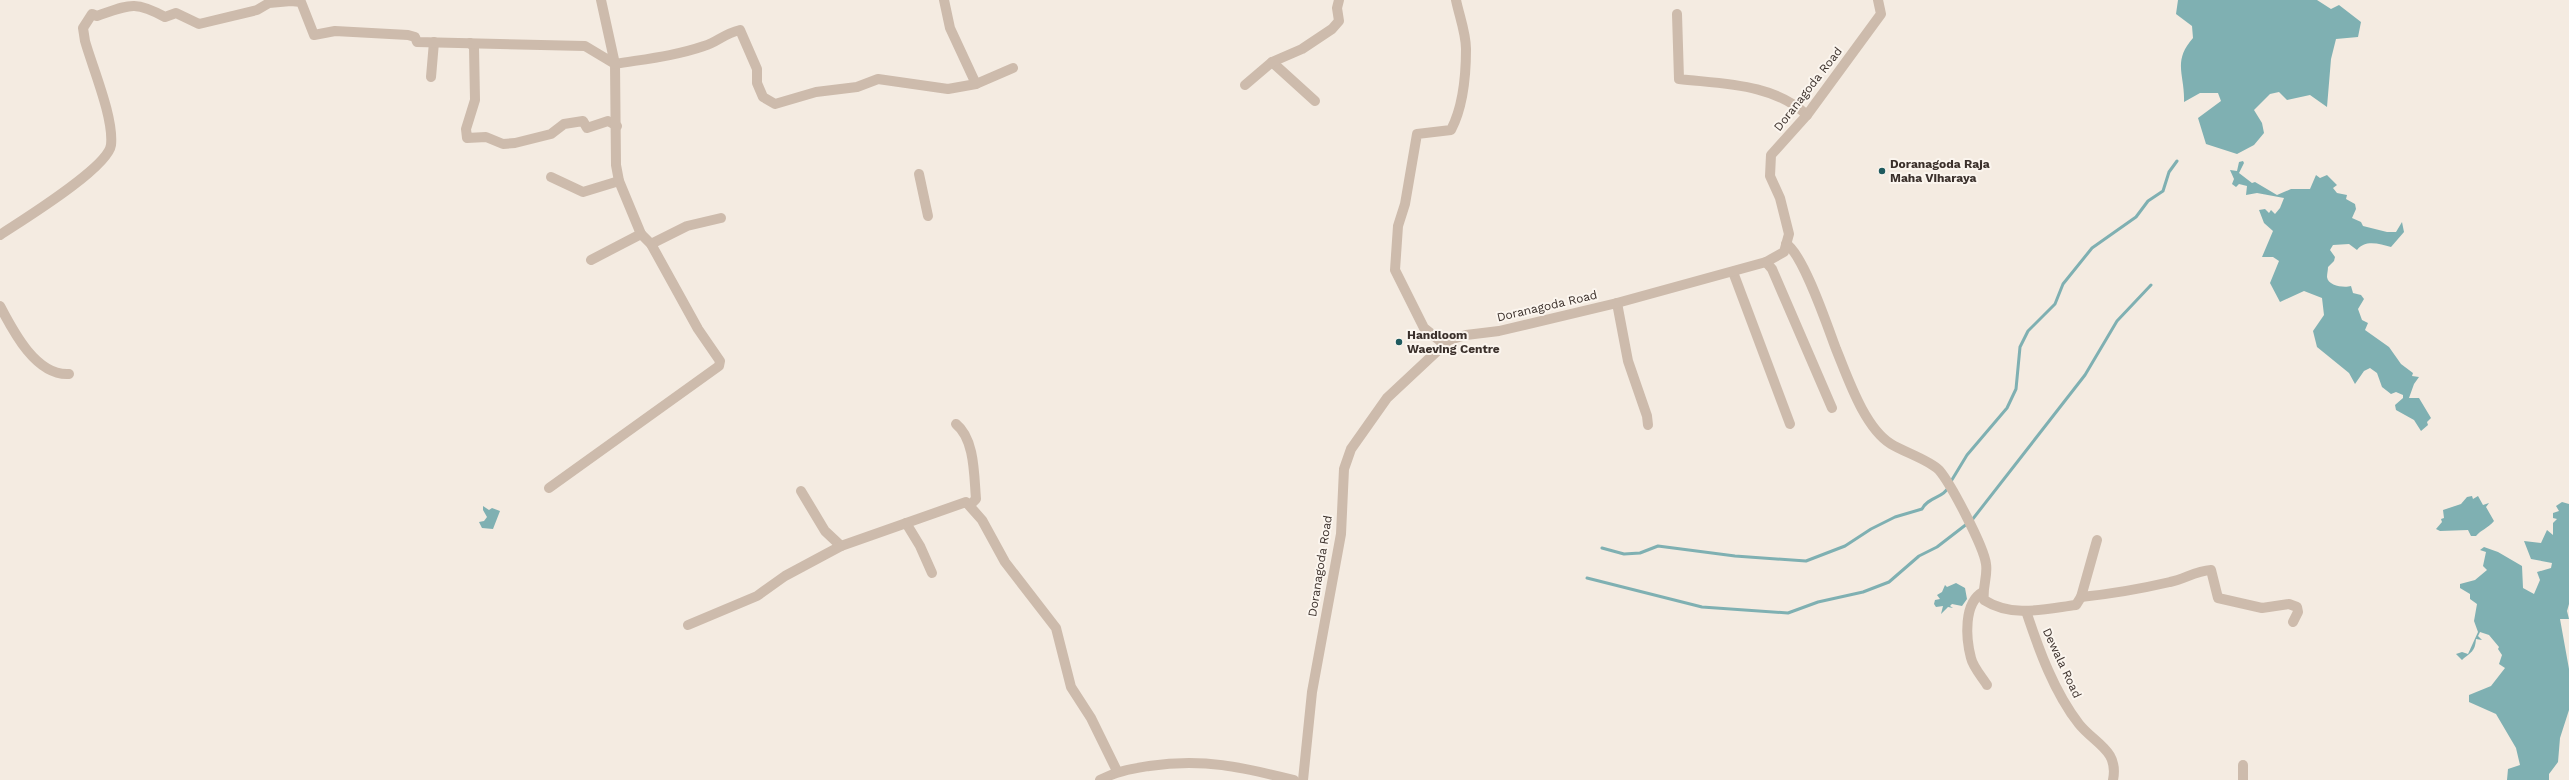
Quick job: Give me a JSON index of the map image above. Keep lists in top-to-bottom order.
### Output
{
  "streets": {
    "street": ["Doranagoda Road", "Dewala Road"]
  },
  "places": ["Doranagoda Raja Maha Viharaya", "Handloom Waeving Centre"]
}
